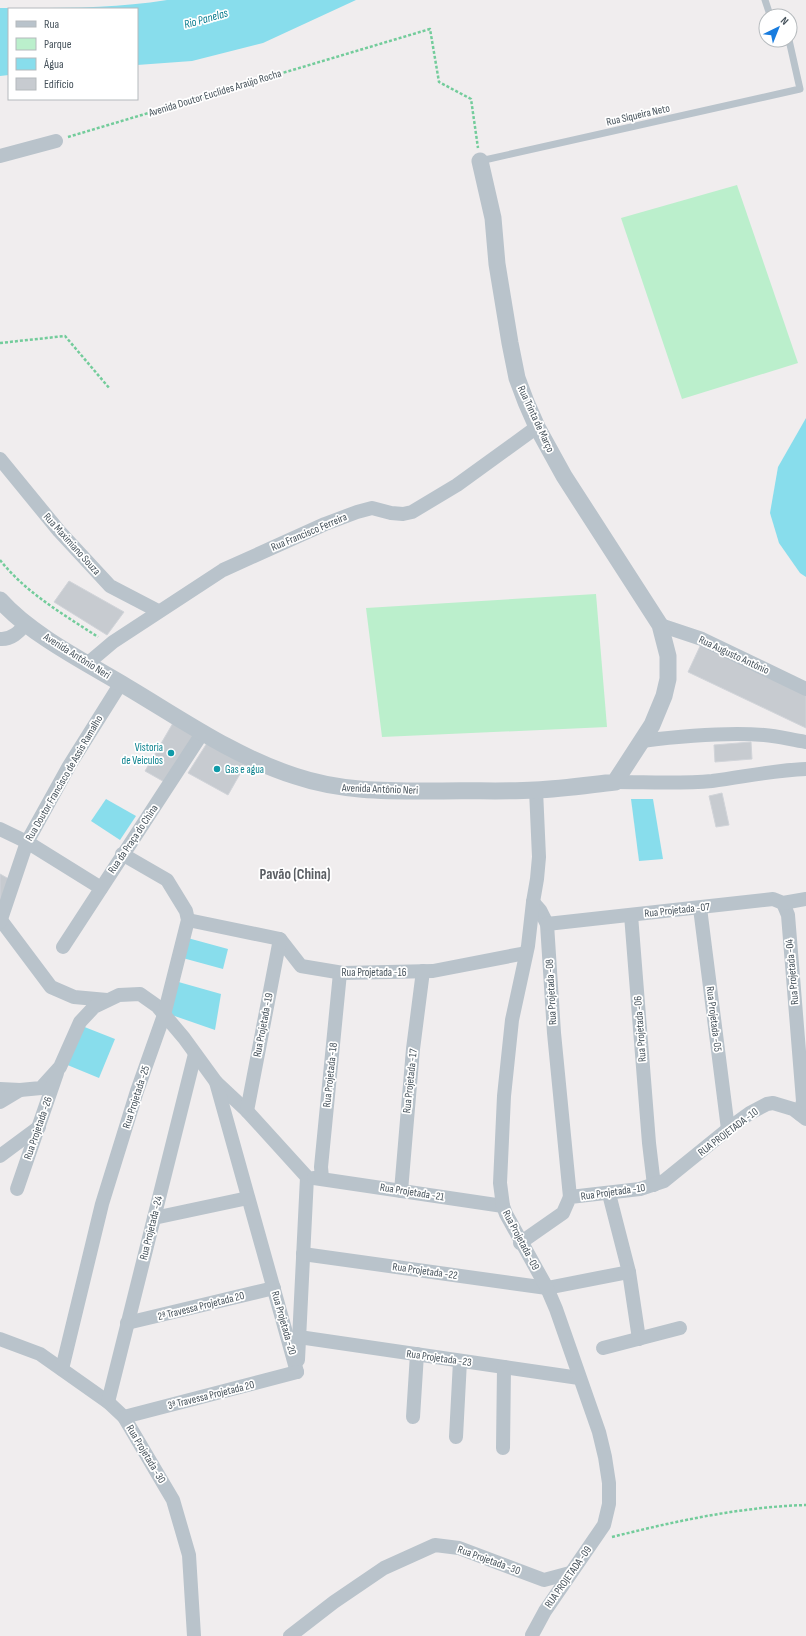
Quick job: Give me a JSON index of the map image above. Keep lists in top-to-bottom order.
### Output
{
  "streets": {
    "street": [
      "Rua Trinta de Março",
      "Rua Francisco Ferreira",
      "Rua Maximiano Souza",
      "Rua Augusto Antônio",
      "Avenida Antônio Neri",
      "Rua Doutor Francisco de Assis Ramalho",
      "Rua da Praça do China",
      "Rua Projetada -07",
      "Rua Projetada -16",
      "Rua Projetada -04",
      "Rua Projetada -08",
      "Rua Projetada -05",
      "Rua Projetada -19",
      "Rua Projetada -06",
      "Rua Projetada -18",
      "Rua Projetada -17",
      "Rua Projetada -25",
      "Rua Projetada -26",
      "RUA PROJETADA -10",
      "Rua Projetada -21",
      "Rua Projetada -10",
      "Rua Projetada -24",
      "Rua Projetada -09",
      "Rua Projetada -22",
      "2ª Travessa Projetada 20",
      "Rua Projetada -20",
      "Rua Projetada -23",
      "3ª Travessa Projetada 20",
      "Rua Projetada -30",
      "RUA PROJETADA -09"
    ],
    "lane": ["Rua Siqueira Neto"],
    "path": ["Avenida Doutor Euclides Araújo Rocha"]
  },
  "crossings": [
    ["Avenida Doutor Euclides Araújo Rocha", "Rua Siqueira Neto"],
    ["Avenida Doutor Euclides Araújo Rocha", "Rua Trinta de Março"],
    ["Rua Siqueira Neto", "Rua Trinta de Março"],
    ["Rua Trinta de Março", "Rua Francisco Ferreira"],
    ["Rua Trinta de Março", "Rua Augusto Antônio"],
    ["Rua Francisco Ferreira", "Rua Maximiano Souza"],
    ["Rua Francisco Ferreira", "Avenida Antônio Neri"],
    ["Avenida Antônio Neri", "Rua Doutor Francisco de Assis Ramalho"],
    ["Avenida Antônio Neri", "Rua da Praça do China"],
    ["Rua Projetada -07", "Rua Projetada -04"],
    ["Rua Projetada -07", "Rua Projetada -08"],
    ["Rua Projetada -07", "Rua Projetada -05"],
    ["Rua Projetada -07", "Rua Projetada -06"],
    ["Rua Projetada -16", "Rua Projetada -19"],
    ["Rua Projetada -16", "Rua Projetada -18"],
    ["Rua Projetada -16", "Rua Projetada -17"],
    ["Rua Projetada -16", "Rua Projetada -09"],
    ["Rua Projetada -04", "RUA PROJETADA -10"],
    ["Rua Projetada -08", "Rua Projetada -10"],
    ["Rua Projetada -08", "Rua Projetada -09"],
    ["Rua Projetada -05", "RUA PROJETADA -10"],
    ["Rua Projetada -06", "RUA PROJETADA -10"],
    ["Rua Projetada -06", "Rua Projetada -10"],
    ["Rua Projetada -18", "Rua Projetada -21"],
    ["Rua Projetada -17", "Rua Projetada -21"],
    ["Rua Projetada -25", "Rua Projetada -20"],
    ["Rua Projetada -25", "Rua Projetada -30"],
    ["Rua Projetada -26", "Rua Projetada -20"],
    ["RUA PROJETADA -10", "Rua Projetada -10"],
    ["Rua Projetada -21", "Rua Projetada -09"],
    ["Rua Projetada -21", "Rua Projetada -20"],
    ["Rua Projetada -10", "Rua Projetada -09"],
    ["Rua Projetada -24", "2ª Travessa Projetada 20"],
    ["Rua Projetada -24", "Rua Projetada -20"],
    ["Rua Projetada -24", "Rua Projetada -30"],
    ["Rua Projetada -09", "Rua Projetada -22"],
    ["Rua Projetada -09", "Rua Projetada -23"],
    ["Rua Projetada -09", "RUA PROJETADA -09"],
    ["Rua Projetada -22", "Rua Projetada -20"],
    ["2ª Travessa Projetada 20", "Rua Projetada -20"],
    ["Rua Projetada -20", "Rua Projetada -23"],
    ["Rua Projetada -20", "3ª Travessa Projetada 20"],
    ["3ª Travessa Projetada 20", "Rua Projetada -30"],
    ["Rua Projetada -30", "RUA PROJETADA -09"]
  ],
  "districts": ["Pavão (China)"],
  "water": ["Rio Panelas"],
  "places": ["Vistoria de Veiculos", "Gas e agua"],
  "legend": [
    "Rua",
    "Parque",
    "Água",
    "Edifício"
  ],
  "north": "top right"
}
